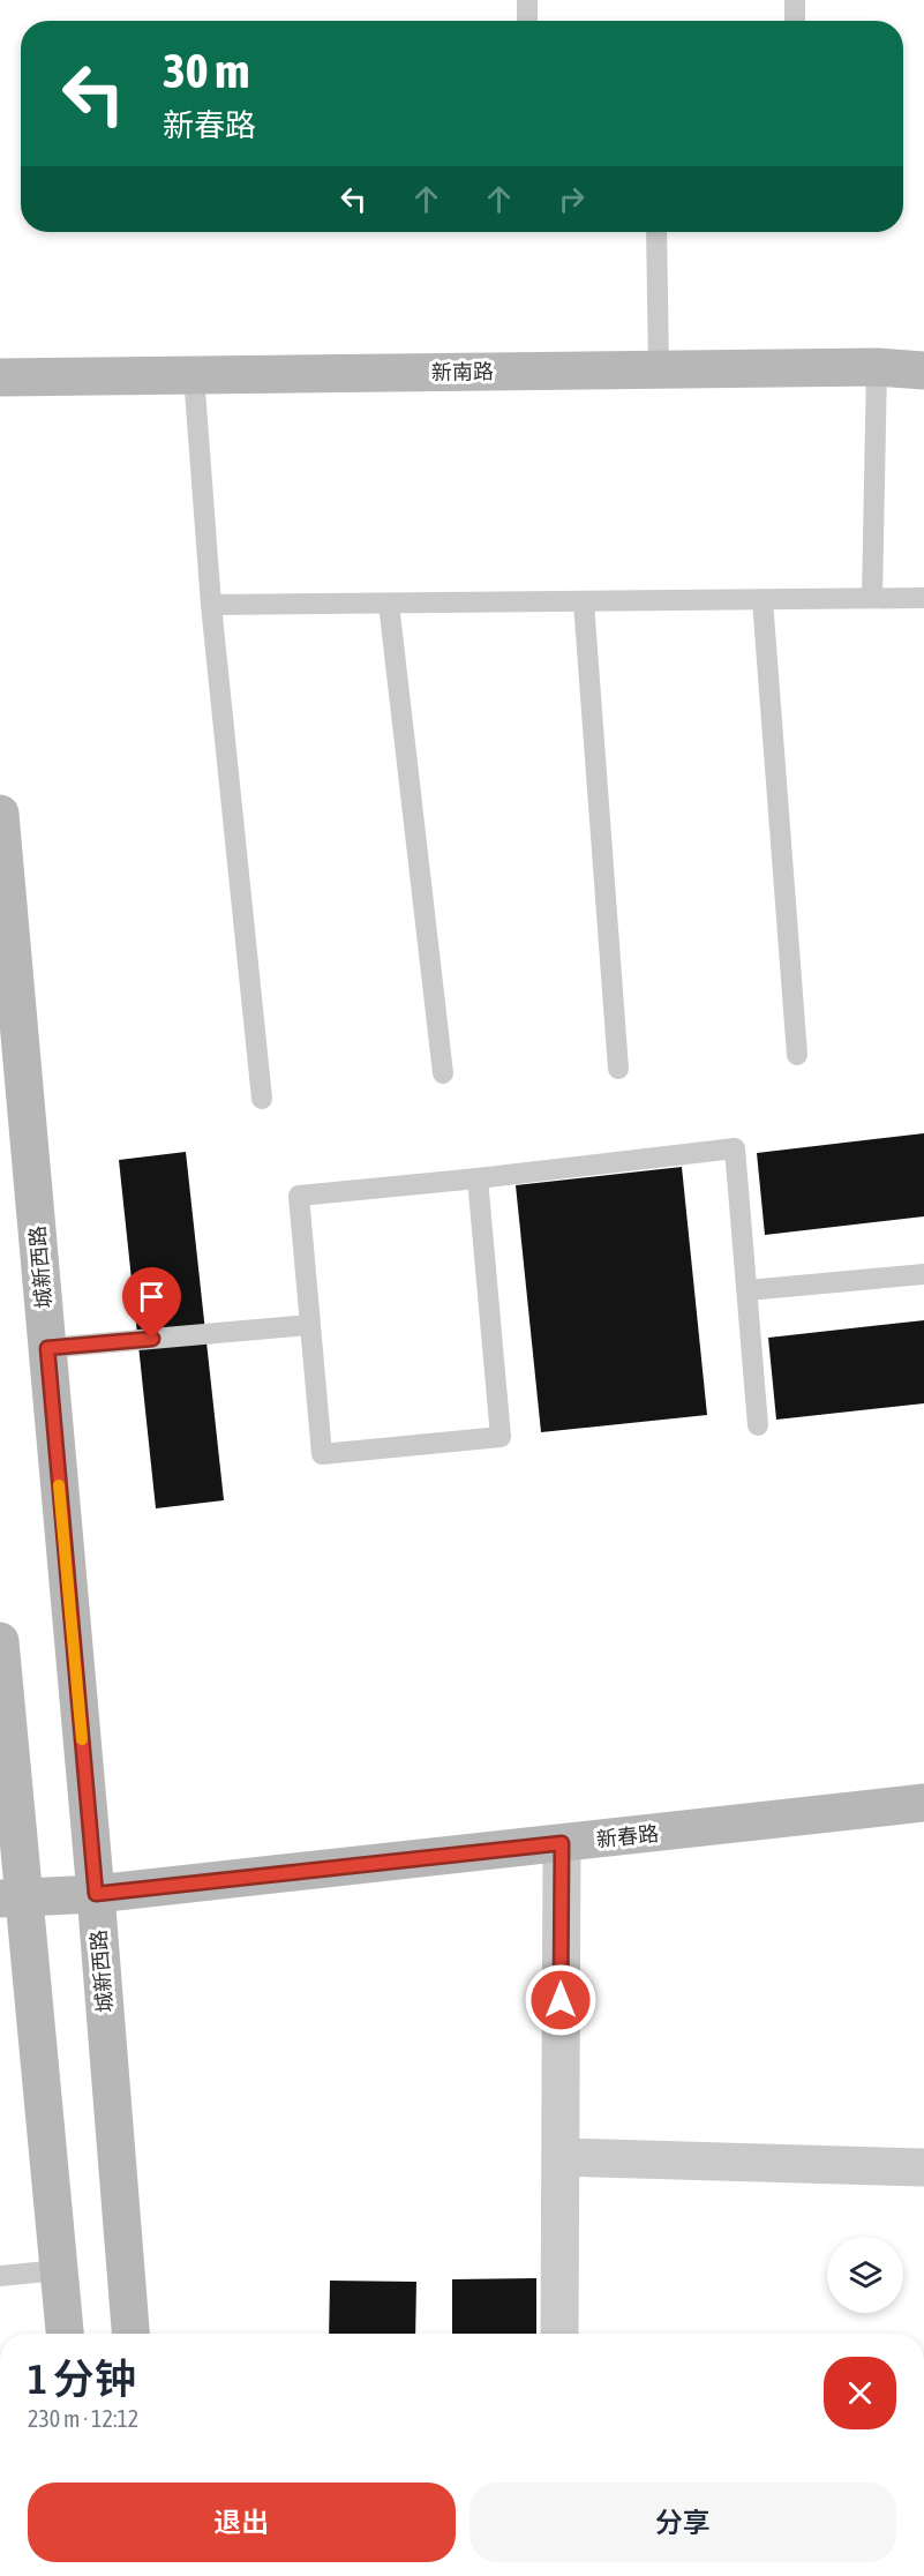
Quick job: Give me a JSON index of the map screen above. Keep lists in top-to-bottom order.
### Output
{
  "streets": {
    "main road": ["新南路", "城新西路", "新春路"]
  },
  "crossings": [
    ["城新西路", "新春路"]
  ],
  "page": {
    "turn": ["30 m", "新春路"],
    "heading": ["1 分钟", "230 m · 12:12"],
    "buttons": ["退出", "分享"]
  }
}
